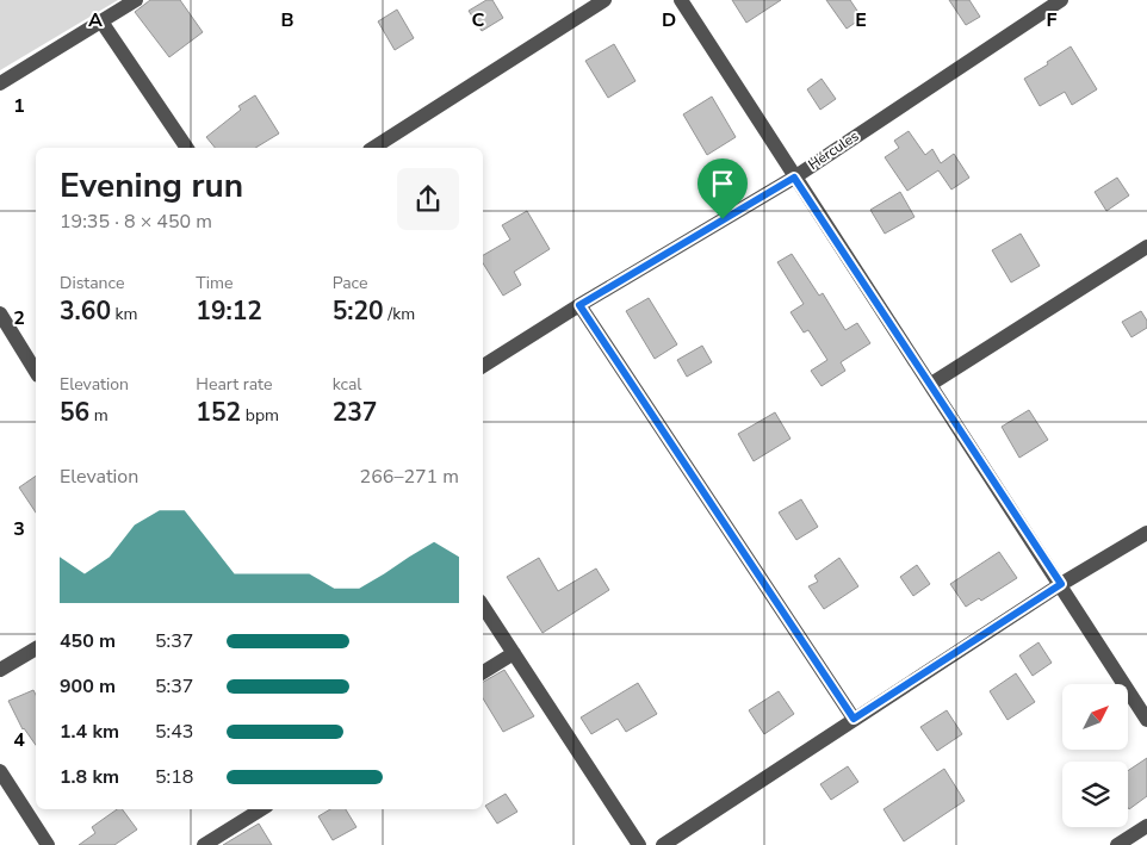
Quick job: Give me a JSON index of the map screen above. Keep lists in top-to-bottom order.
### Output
{
  "streets": {
    "street": ["Hércules"]
  },
  "north": "top right",
  "page": {
    "heading": ["Evening run", "19:35 · 8 × 450 m"],
    "stats": [
      ["Distance", "3.60 km"],
      ["Time", "19:12"],
      ["Pace", "5:20 /km"],
      ["Elevation", "56 m"],
      ["Heart rate", "152 bpm"],
      ["kcal", "237"]
    ],
    "chart": ["Elevation", "266–271 m"],
    "list": [
      {
        "name": "450 m",
        "note": "5:37"
      },
      {
        "name": "900 m",
        "note": "5:37"
      },
      {
        "name": "1.4 km",
        "note": "5:43"
      },
      {
        "name": "1.8 km",
        "note": "5:18"
      }
    ]
  },
  "grid": {
    "columns": [
      "A",
      "B",
      "C",
      "D",
      "E",
      "F"
    ],
    "rows": [
      "1",
      "2",
      "3",
      "4"
    ]
  }
}
